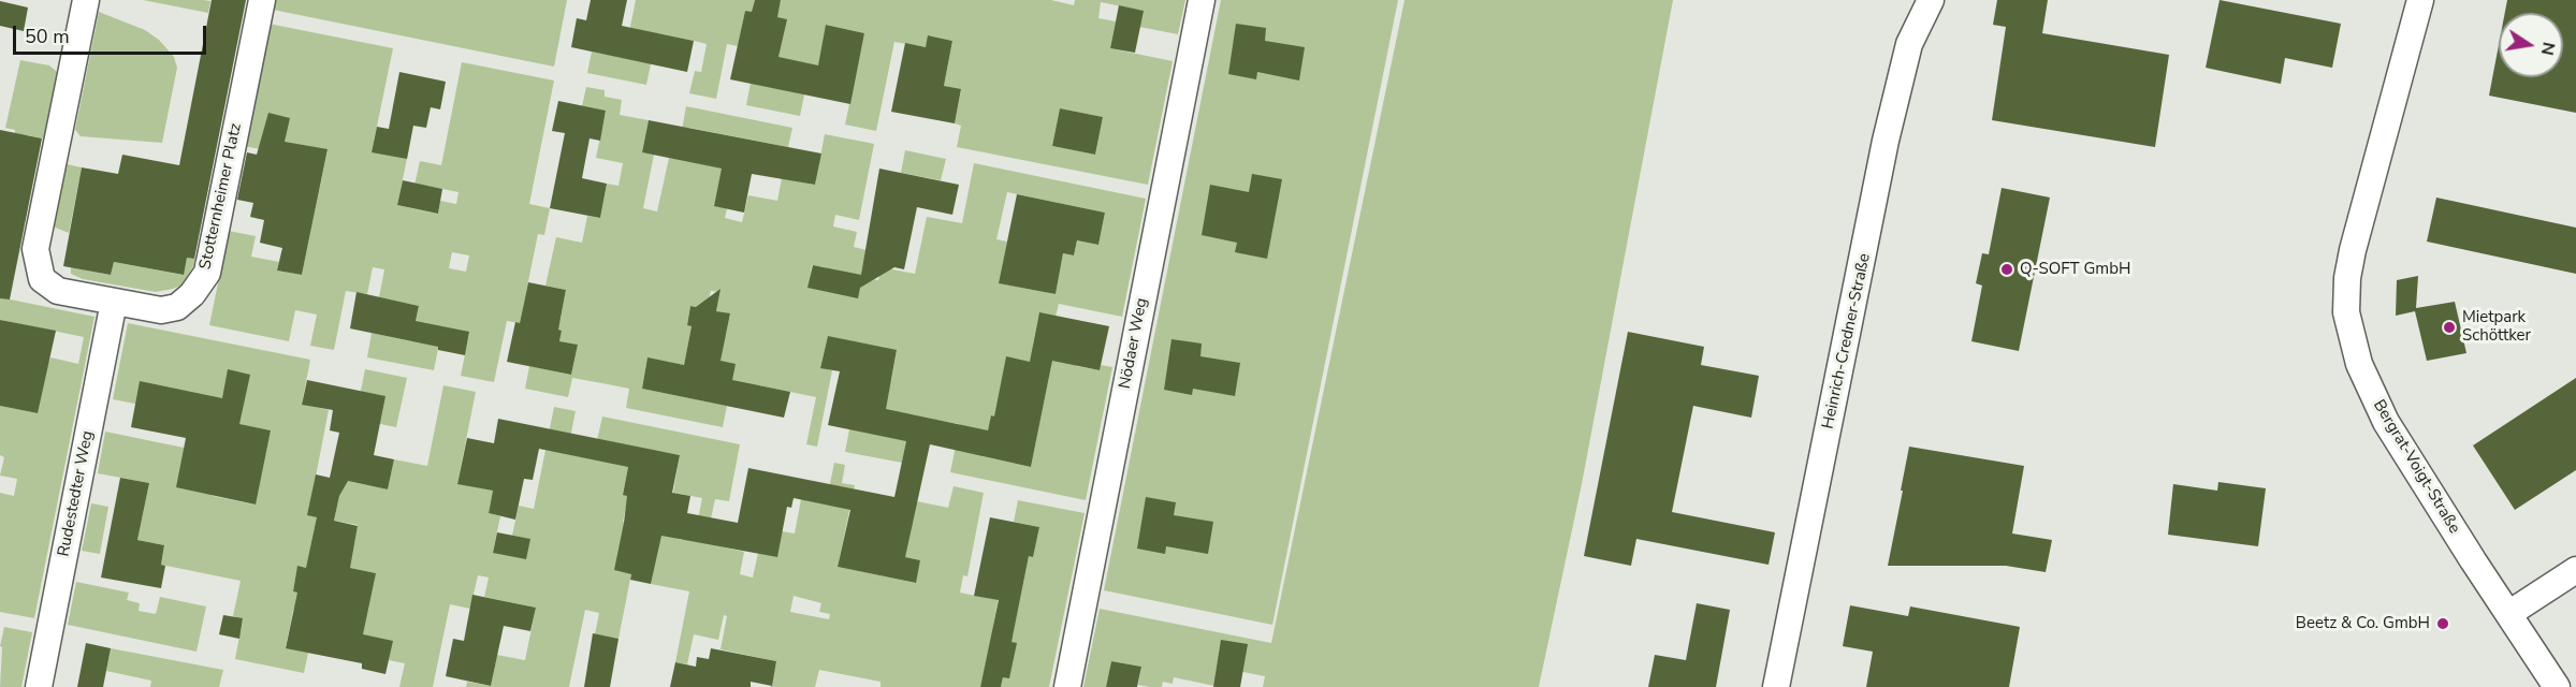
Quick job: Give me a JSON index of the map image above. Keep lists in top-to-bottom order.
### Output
{
  "streets": {
    "street": [
      "Stotternheimer Platz",
      "Heinrich-Credner-Straße",
      "Nödaer Weg",
      "Bergrat-Voigt-Straße",
      "Rudestedter Weg"
    ]
  },
  "crossings": [
    ["Stotternheimer Platz", "Rudestedter Weg"]
  ],
  "places": ["Q-SOFT GmbH", "Mietpark Schöttker", "Beetz & Co. GmbH"],
  "scale_bar": "50 m",
  "north": "right"
}
